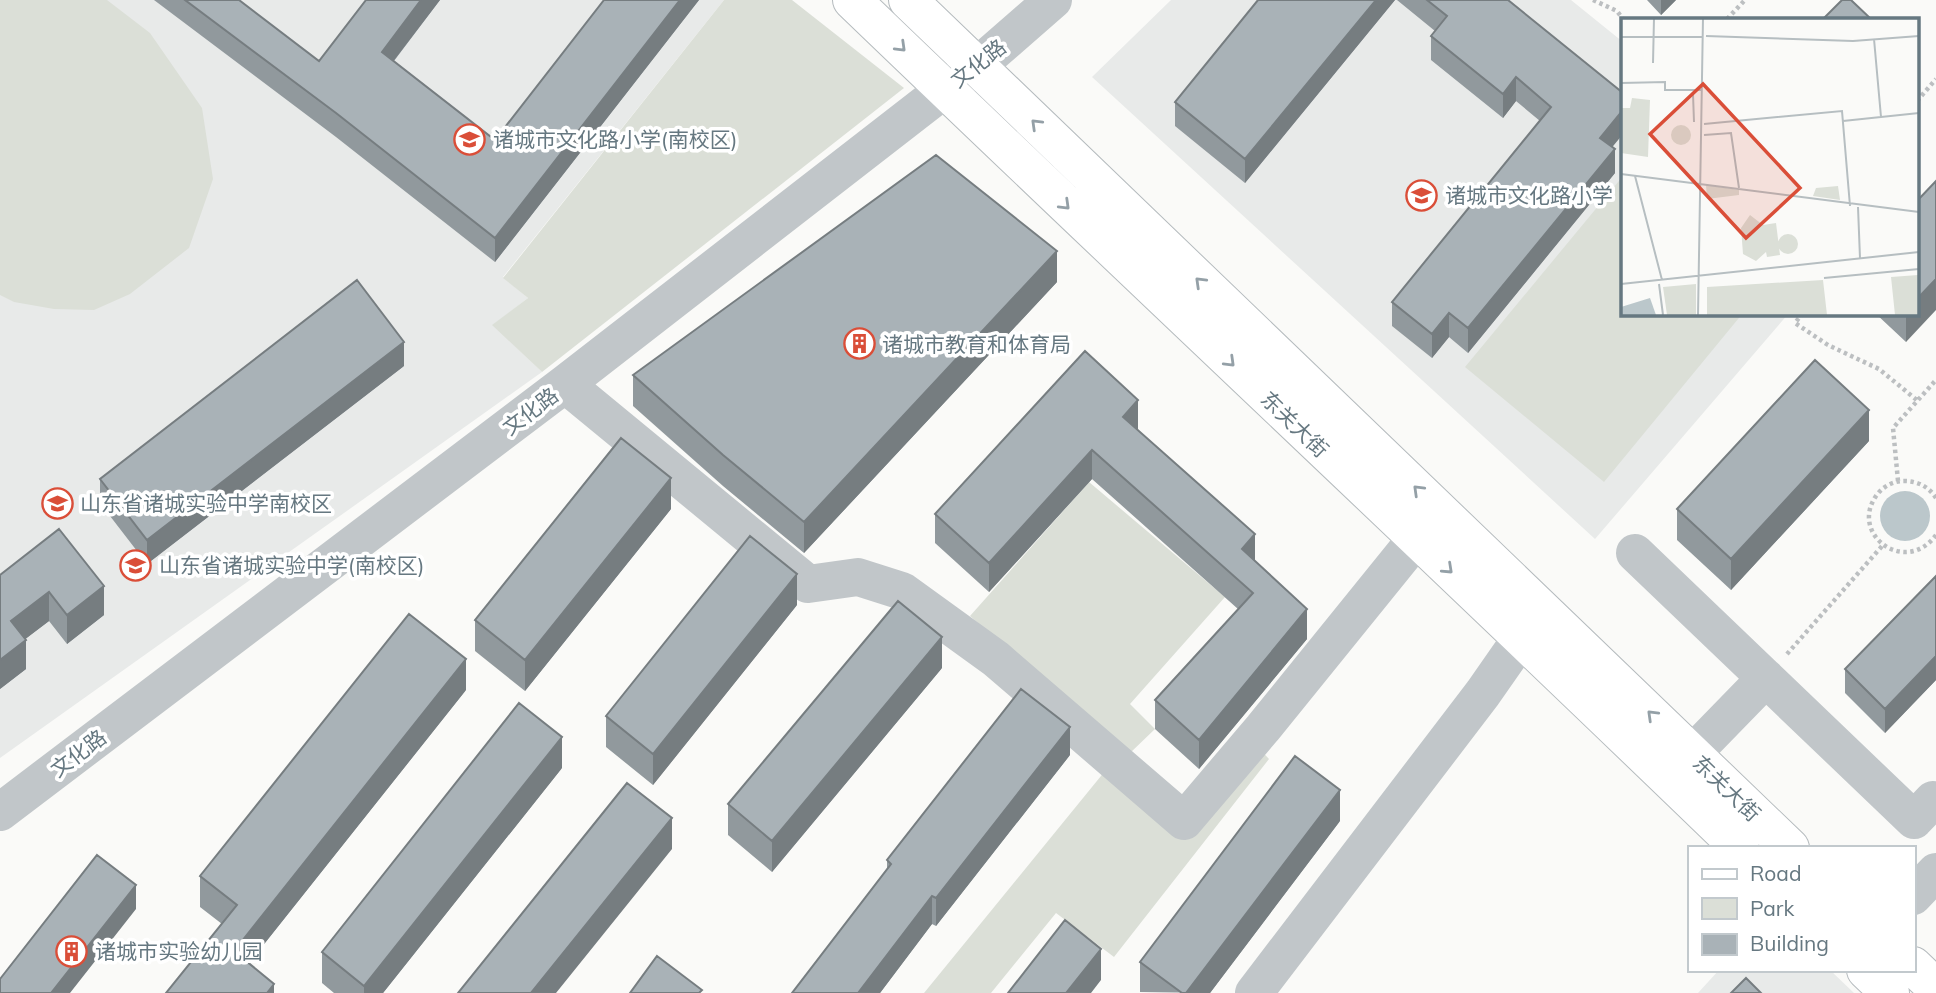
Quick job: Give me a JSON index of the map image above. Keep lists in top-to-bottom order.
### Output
{
  "streets": {
    "main road": ["东关大街"],
    "street": ["文化路"]
  },
  "crossings": [
    ["文化路", "东关大街"]
  ],
  "places": {
    "school or university": [
      "诸城市文化路小学(南校区)",
      "诸城市文化路小学",
      "山东省诸城实验中学南校区",
      "山东省诸城实验中学(南校区)"
    ],
    "building": ["诸城市教育和体育局", "诸城市实验幼儿园"]
  },
  "legend": ["Road", "Park", "Building"]
}
